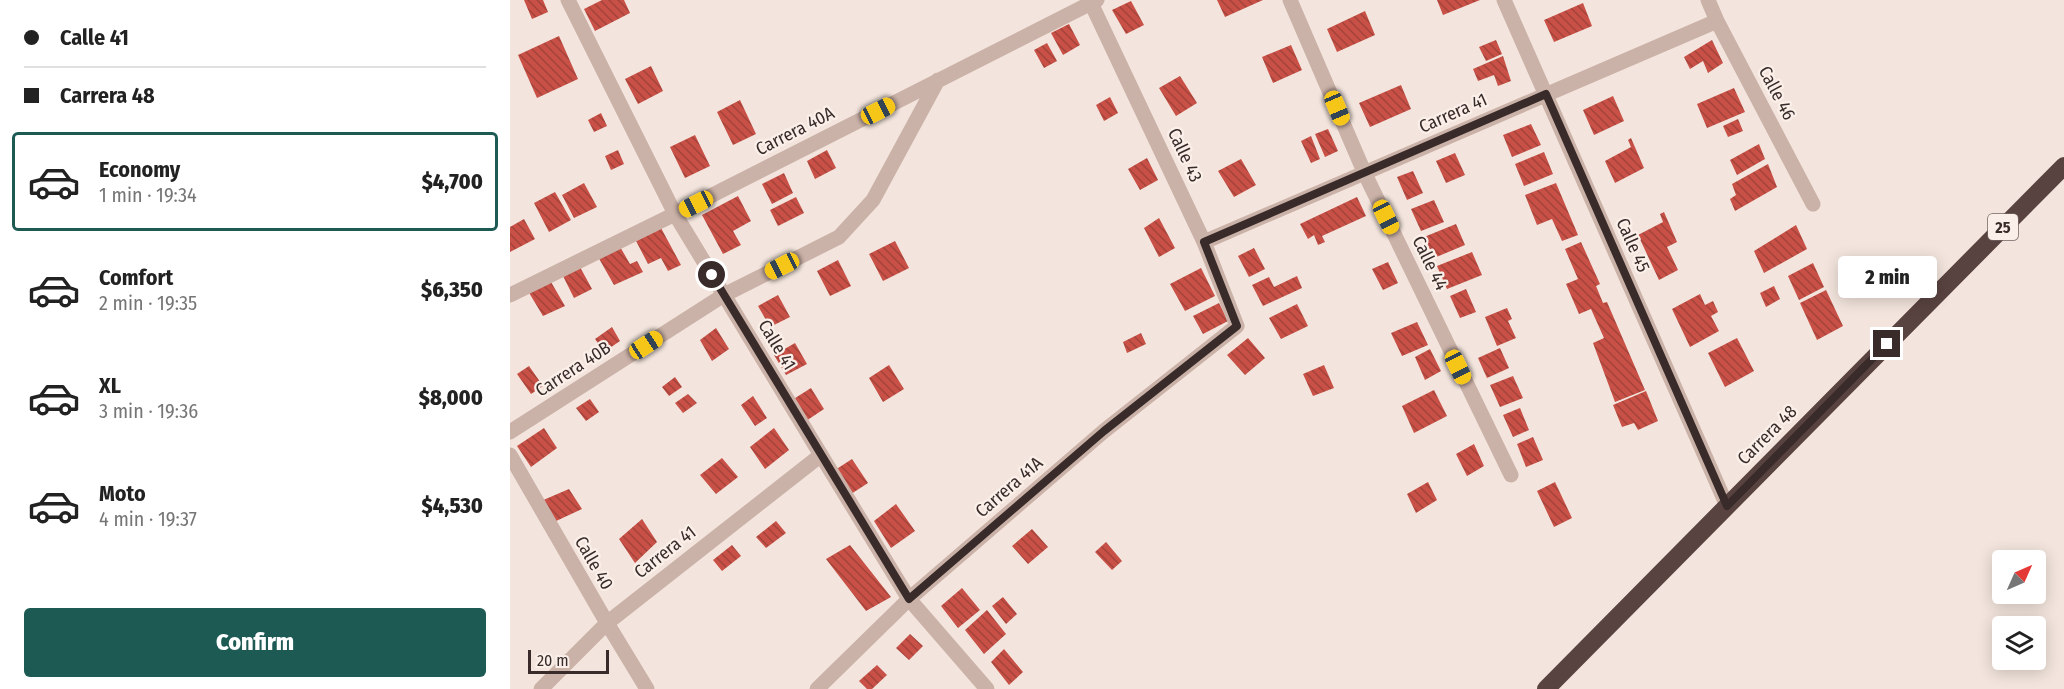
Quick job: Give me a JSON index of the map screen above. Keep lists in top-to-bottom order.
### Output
{
  "streets": {
    "highway": ["25", "Carrera 48"],
    "street": [
      "Calle 46",
      "Carrera 41",
      "Carrera 40A",
      "Calle 43",
      "Calle 45",
      "Calle 44",
      "Calle 41",
      "Carrera 40B",
      "Carrera 41A",
      "Calle 40"
    ]
  },
  "crossings": [
    ["Calle 46", "Carrera 41"],
    ["Carrera 41", "Calle 43"],
    ["Carrera 41", "Calle 45"],
    ["Carrera 41", "Calle 44"],
    ["Carrera 41", "Calle 41"],
    ["Carrera 41", "Calle 40"],
    ["Carrera 40A", "Calle 43"],
    ["Carrera 40A", "Calle 41"],
    ["Carrera 40A", "Carrera 40B"],
    ["Calle 43", "Carrera 41A"],
    ["Calle 45", "Carrera 48"],
    ["Calle 41", "Carrera 40B"],
    ["Calle 41", "Carrera 41A"]
  ],
  "scale_bar": "20 m",
  "north": "top right",
  "page": {
    "banner": ["Calle 41", "Carrera 48"],
    "list": [
      {
        "name": "Economy",
        "note": "1 min · 19:34",
        "value": "$4,700"
      },
      {
        "name": "Comfort",
        "note": "2 min · 19:35",
        "value": "$6,350"
      },
      {
        "name": "XL",
        "note": "3 min · 19:36",
        "value": "$8,000"
      },
      {
        "name": "Moto",
        "note": "4 min · 19:37",
        "value": "$4,530"
      }
    ],
    "bubble": "2 min",
    "buttons": "Confirm",
    "scale": "20 m"
  }
}
